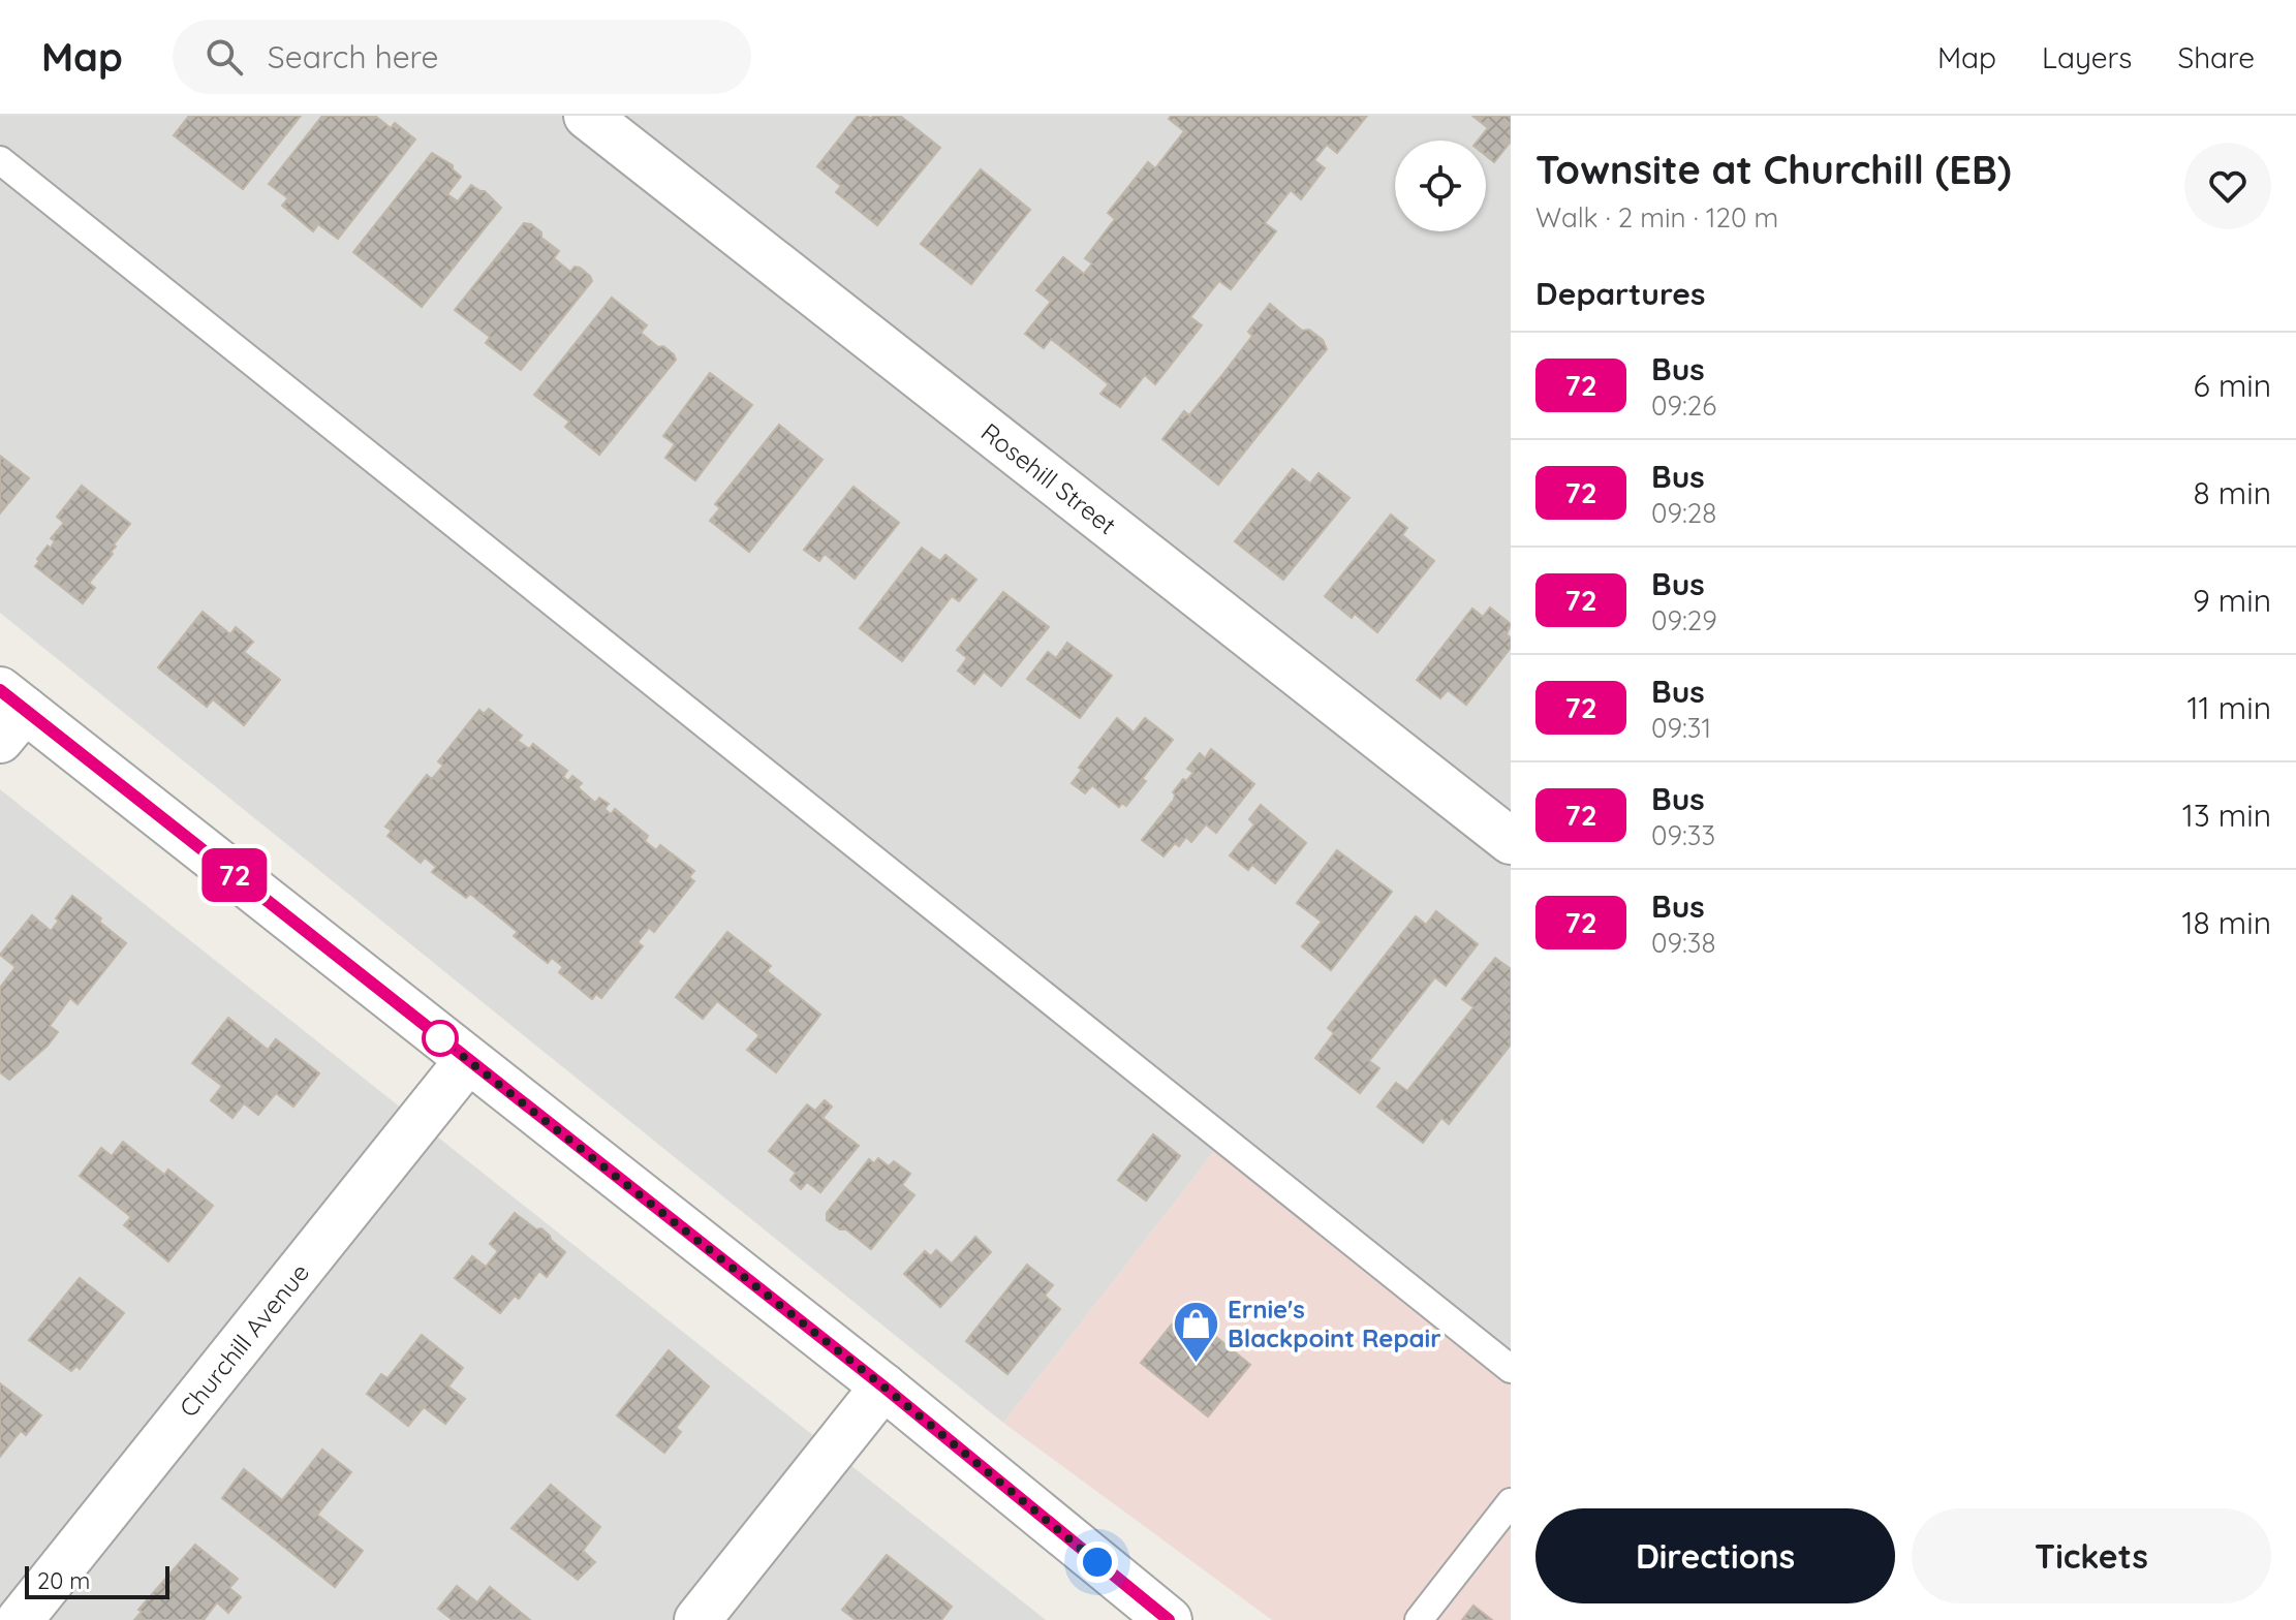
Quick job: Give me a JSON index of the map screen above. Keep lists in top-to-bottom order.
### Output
{
  "streets": {
    "street": ["Rosehill Street", "Churchill Avenue"]
  },
  "places": {
    "shop": ["Ernie's Blackpoint Repair"]
  },
  "lines": ["bus line 72"],
  "scale_bar": "20 m",
  "page": {
    "header": "Map",
    "search": "Search here",
    "nav": ["Map", "Layers", "Share"],
    "on_map": "72",
    "heading": [
      ["Townsite at Churchill (EB)", "Walk · 2 min · 120 m"],
      "Departures"
    ],
    "list": [
      {
        "mark": "72",
        "name": "Bus",
        "note": "09:26",
        "value": "6 min"
      },
      {
        "mark": "72",
        "name": "Bus",
        "note": "09:28",
        "value": "8 min"
      },
      {
        "mark": "72",
        "name": "Bus",
        "note": "09:29",
        "value": "9 min"
      },
      {
        "mark": "72",
        "name": "Bus",
        "note": "09:31",
        "value": "11 min"
      },
      {
        "mark": "72",
        "name": "Bus",
        "note": "09:33",
        "value": "13 min"
      },
      {
        "mark": "72",
        "name": "Bus",
        "note": "09:38",
        "value": "18 min"
      }
    ],
    "buttons": ["Directions", "Tickets"],
    "scale": "20 m"
  }
}
